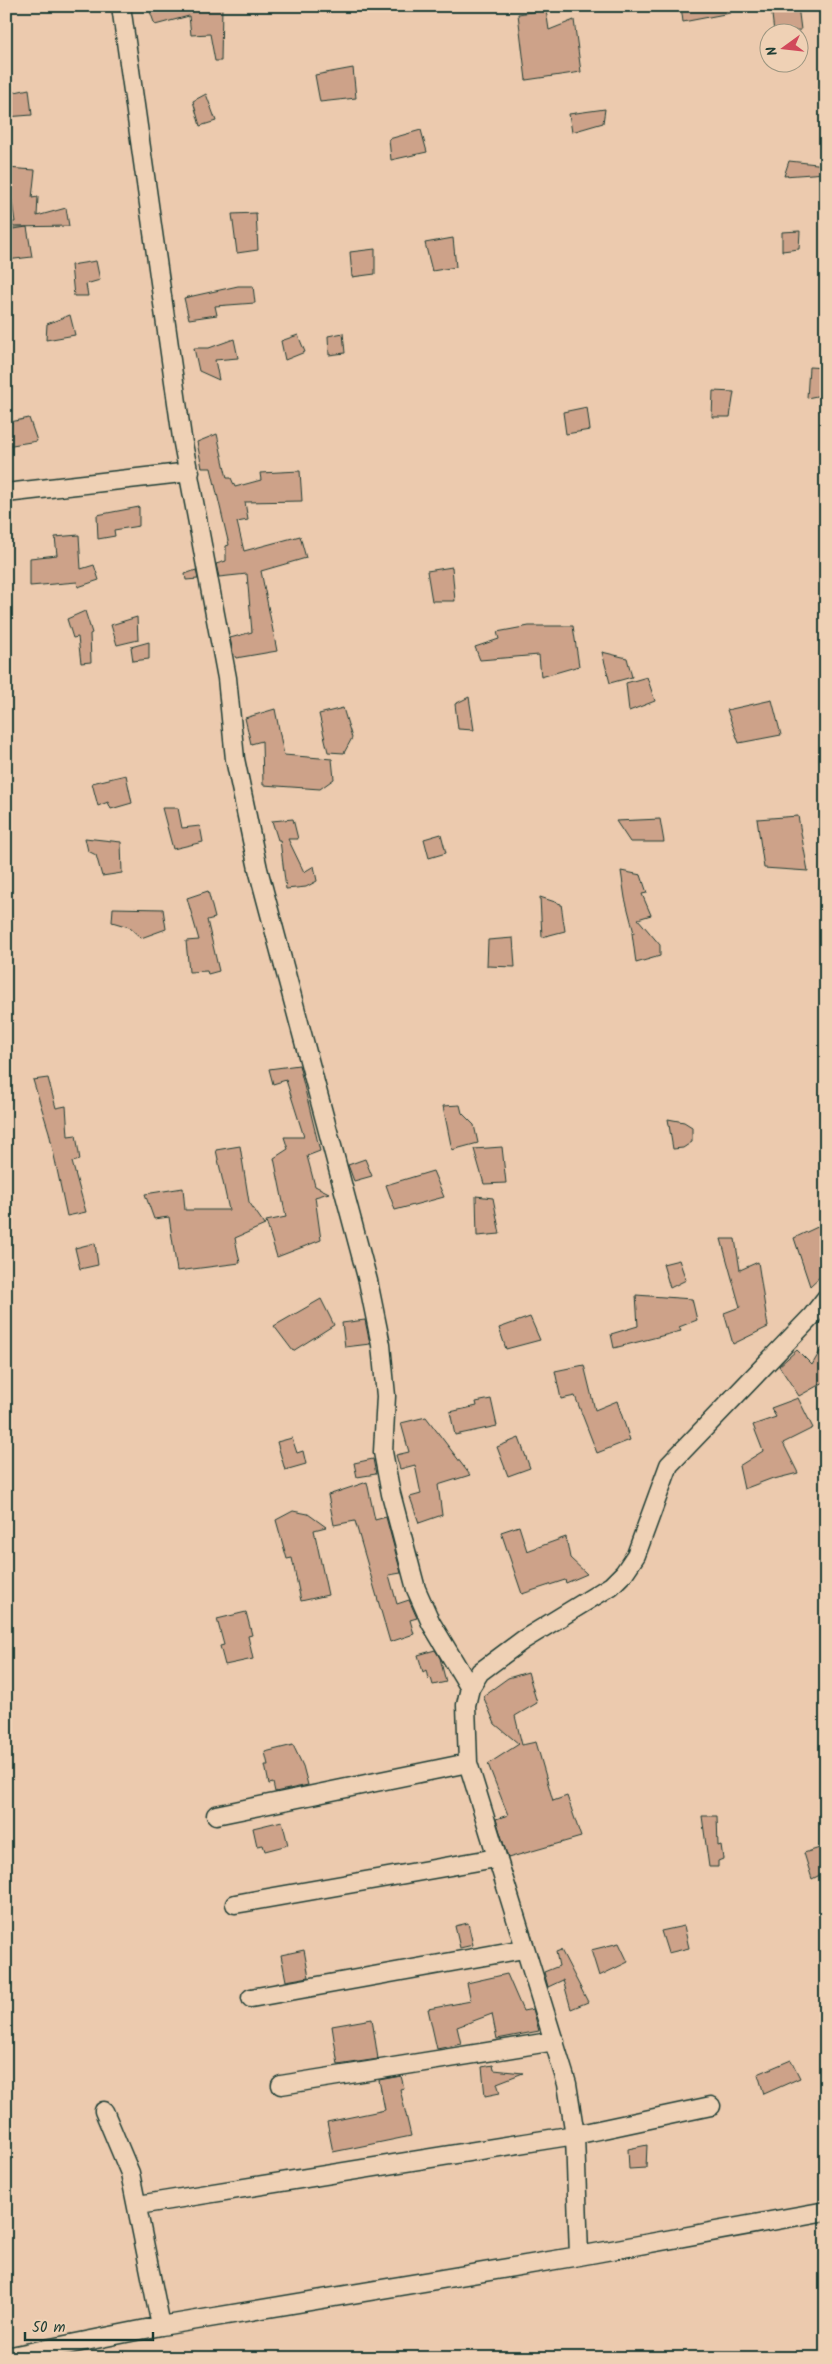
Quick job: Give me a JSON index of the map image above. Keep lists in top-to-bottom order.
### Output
{
  "scale_bar": "50 m",
  "north": "left"
}
